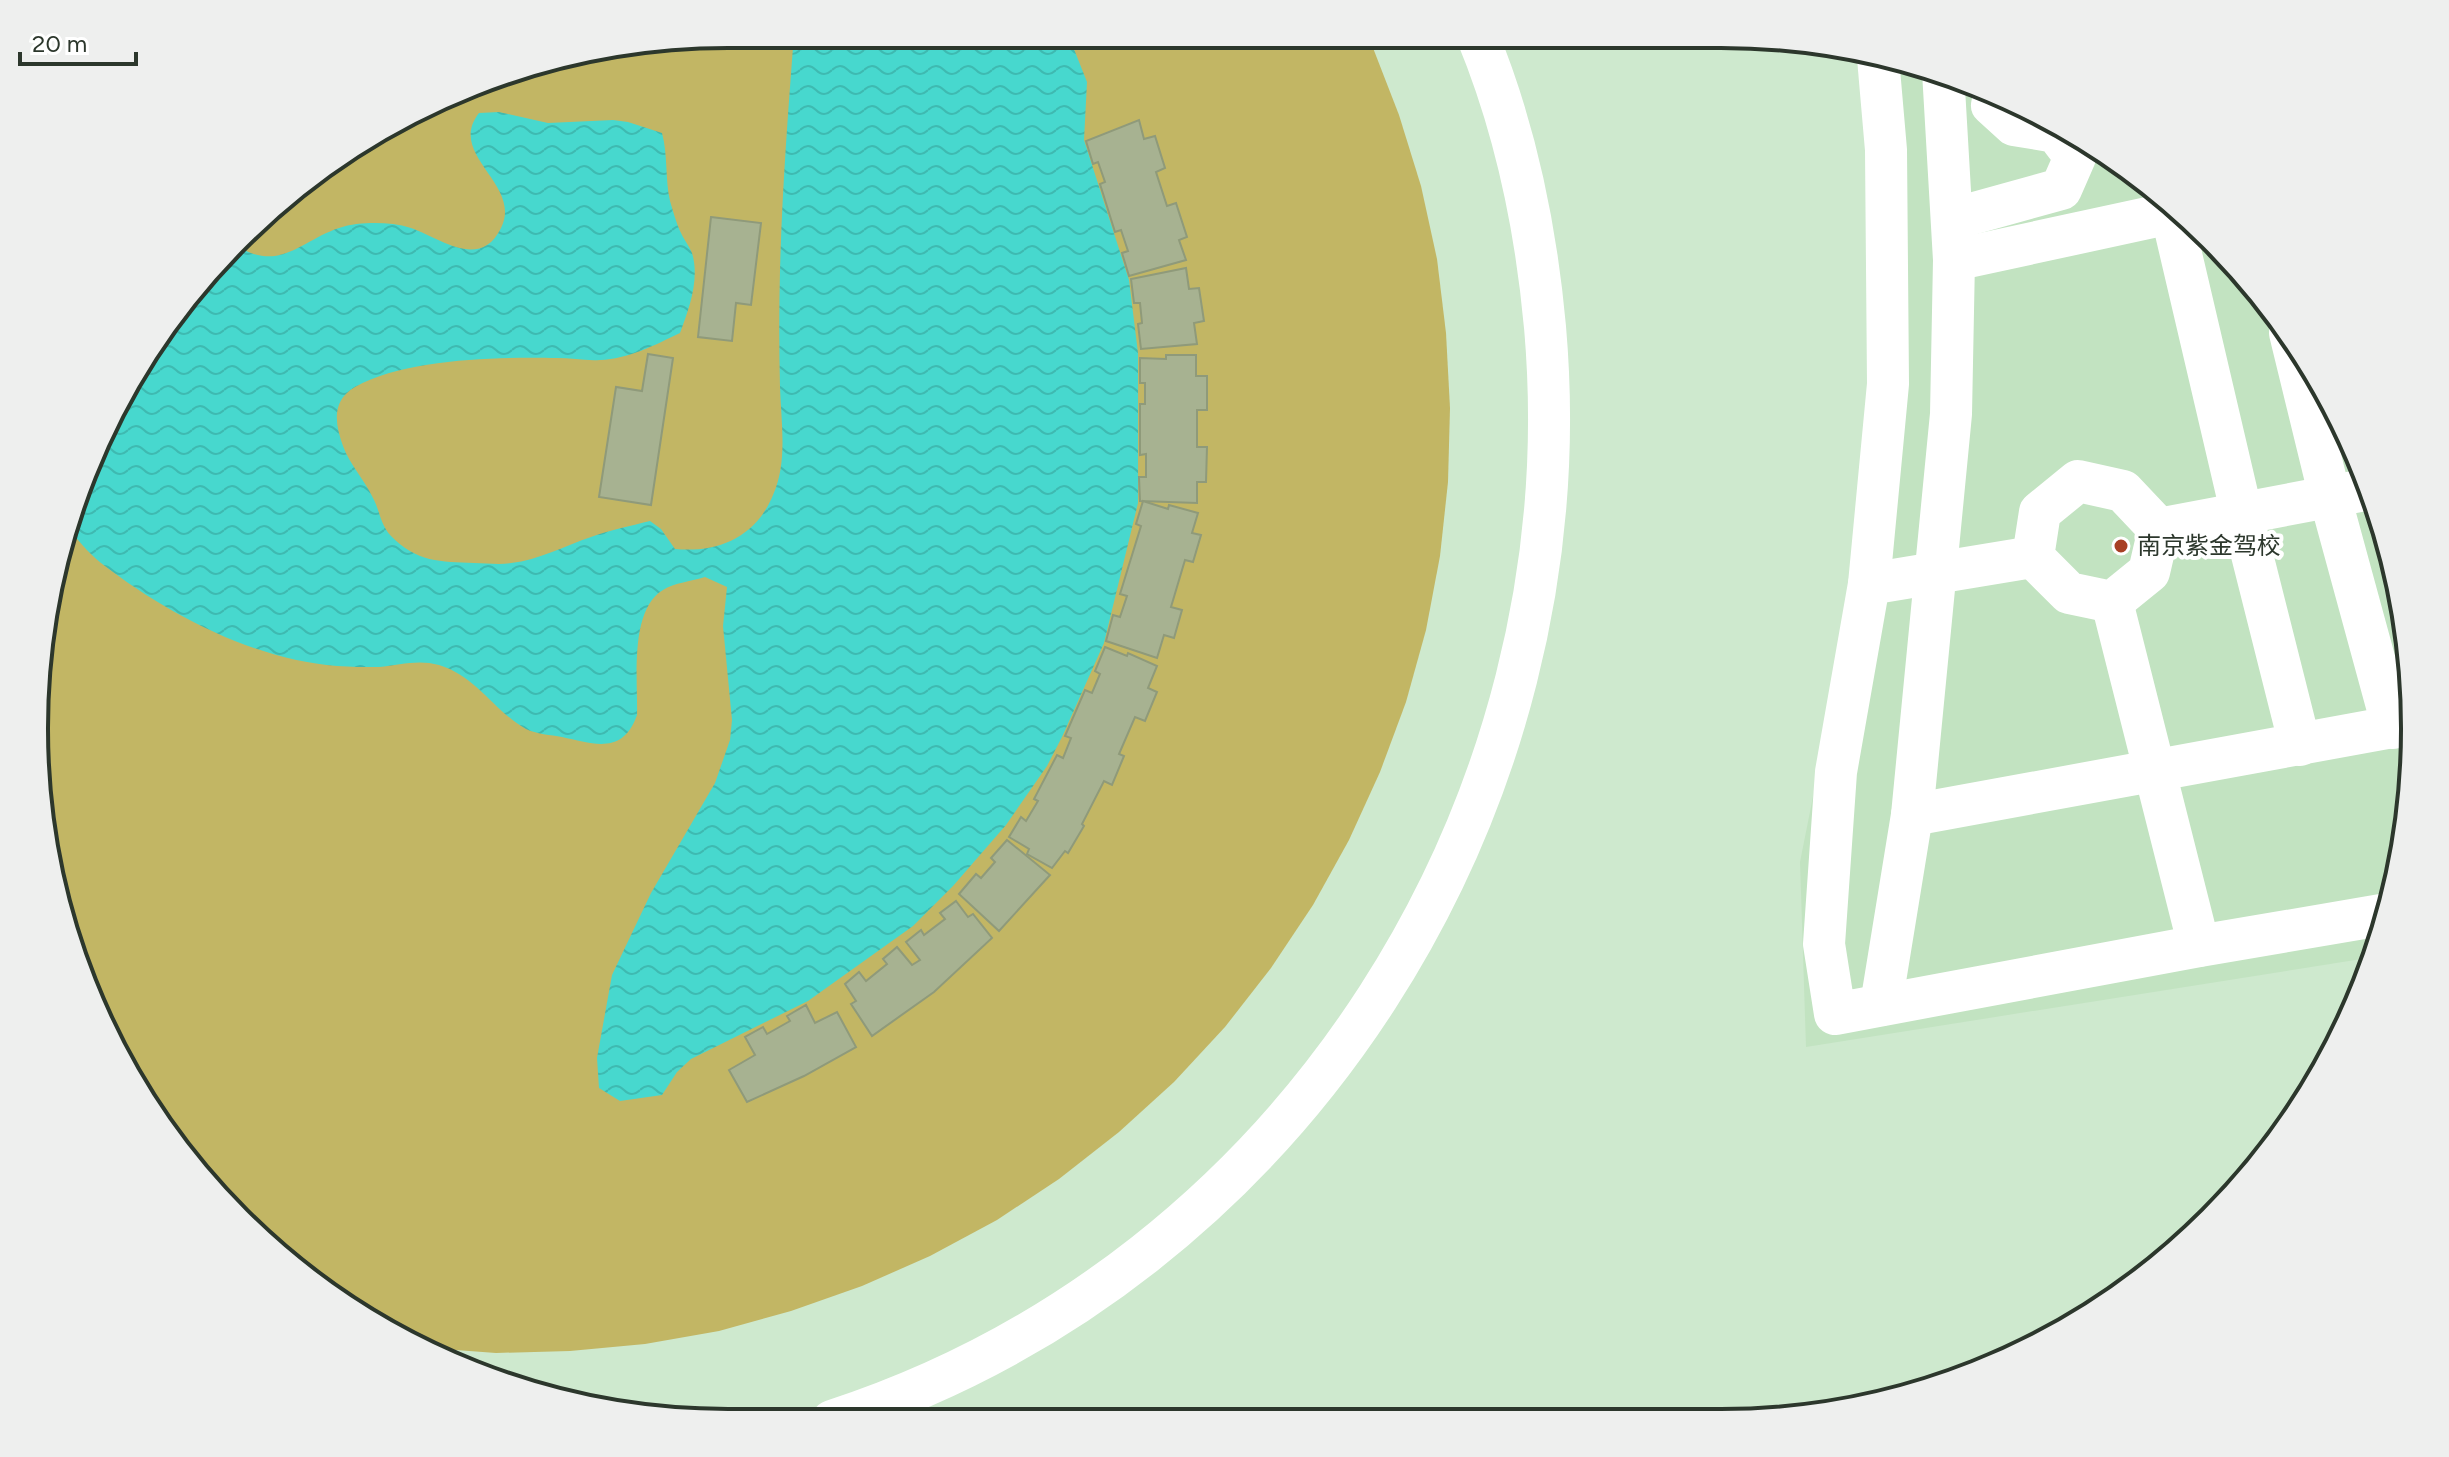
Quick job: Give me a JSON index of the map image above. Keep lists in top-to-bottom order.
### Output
{
  "places": ["南京紫金驾校"],
  "scale_bar": "20 m"
}
